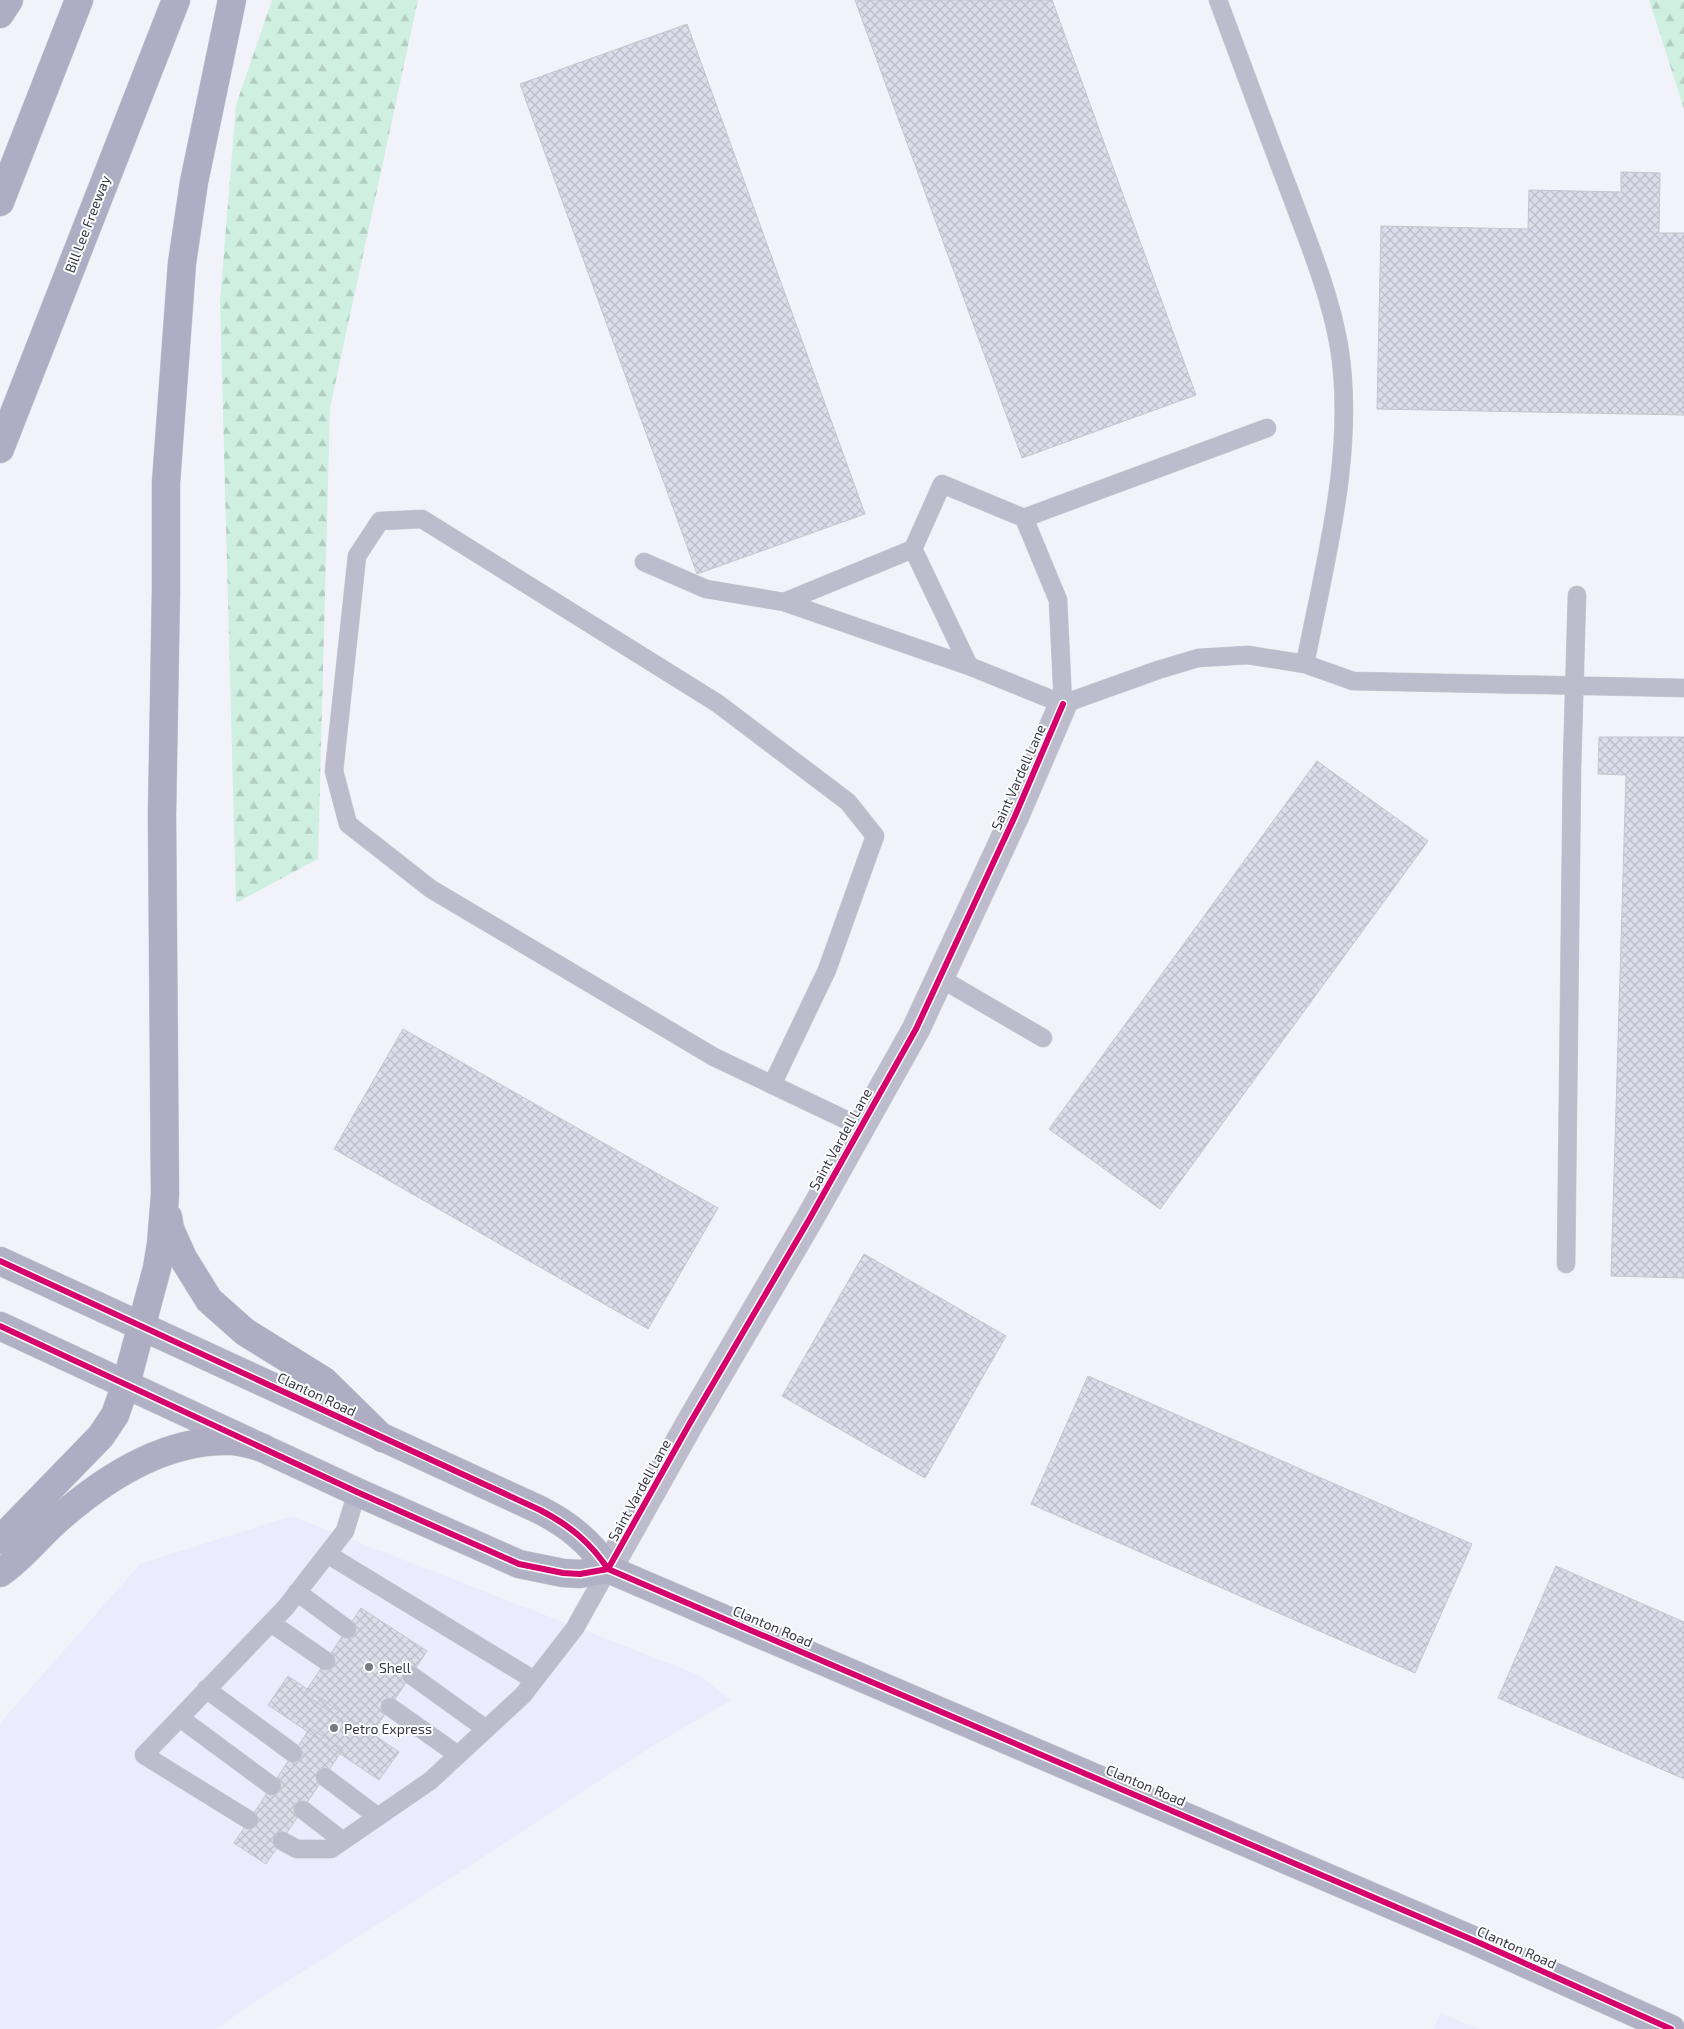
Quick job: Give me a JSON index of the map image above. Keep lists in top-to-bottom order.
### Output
{
  "streets": {
    "highway": ["Bill Lee Freeway"],
    "main road": ["Clanton Road"],
    "street": ["Saint Vardell Lane"]
  },
  "crossings": [
    ["Saint Vardell Lane", "Clanton Road"]
  ],
  "places": ["Shell", "Petro Express"]
}
